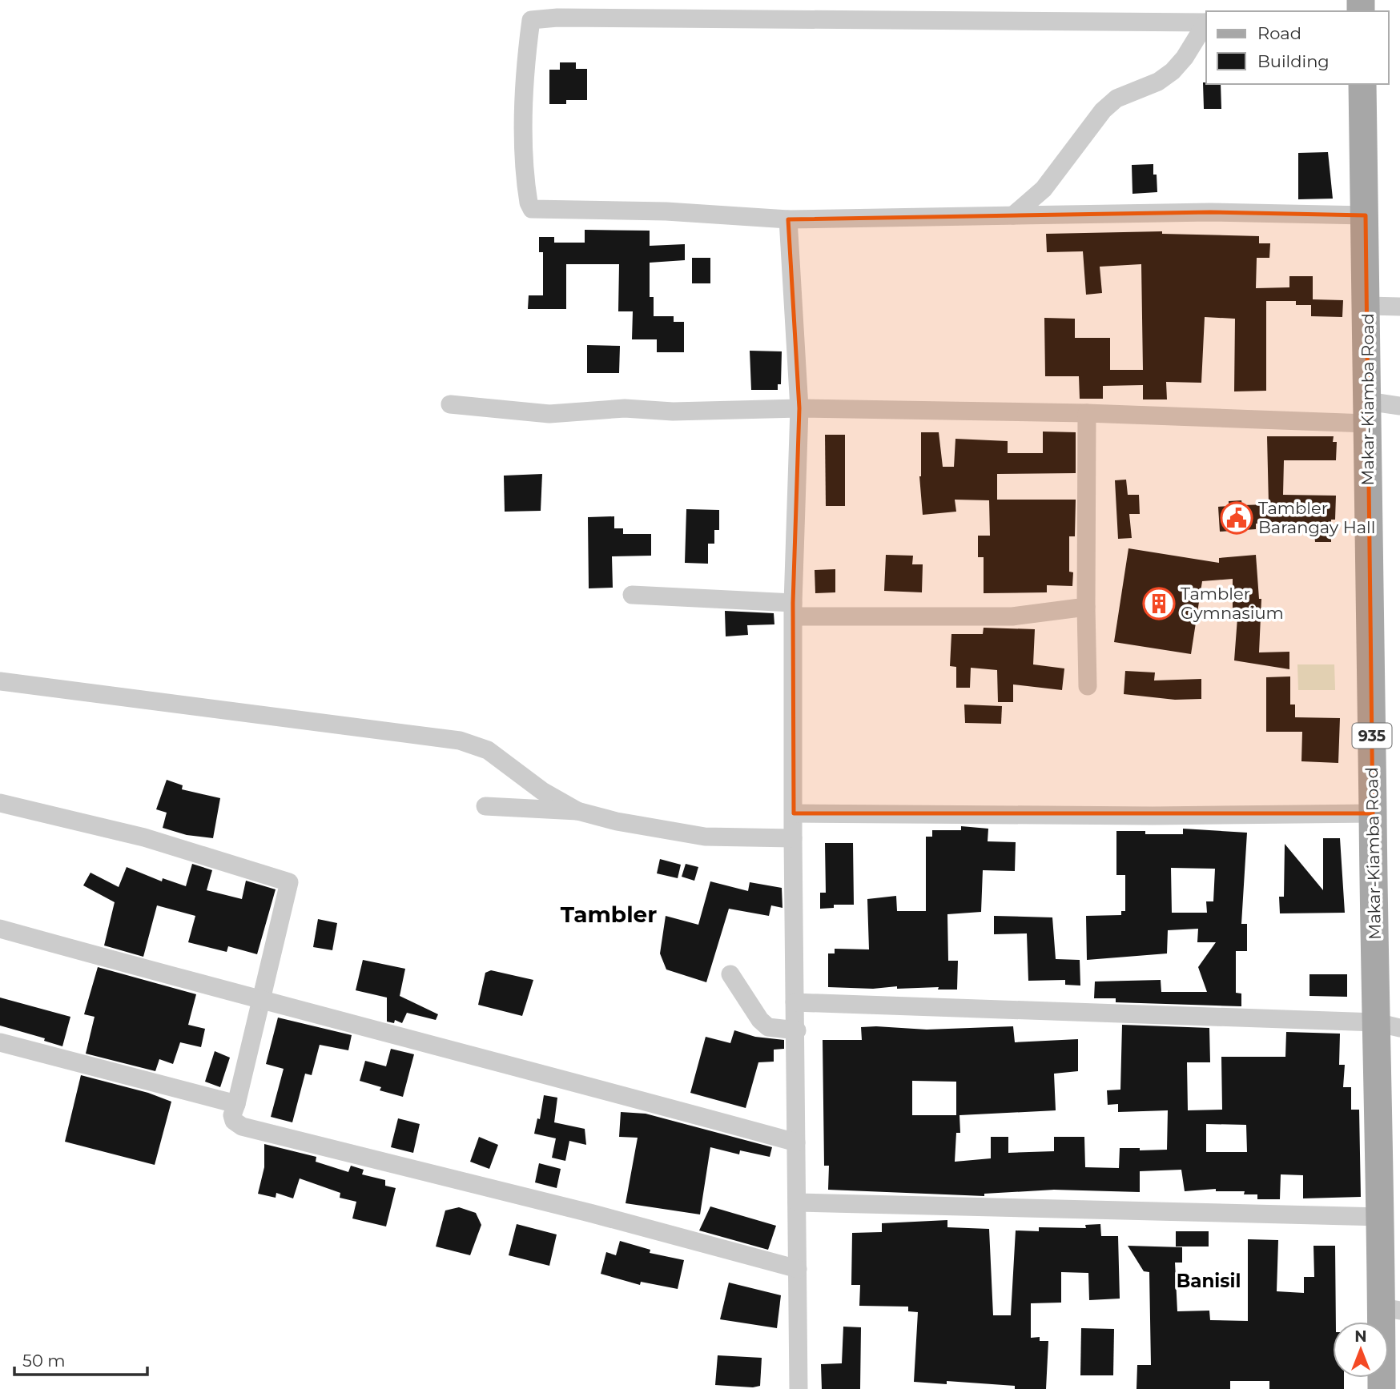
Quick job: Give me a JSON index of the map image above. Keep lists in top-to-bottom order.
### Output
{
  "streets": {
    "main road": ["Makar-Kiamba Road", "935"]
  },
  "districts": ["Tambler", "Banisil"],
  "places": {
    "public building": ["Tambler Barangay Hall"],
    "building": ["Tambler Gymnasium"]
  },
  "legend": ["Road", "Building"],
  "scale_bar": "50 m",
  "north": "top"
}
